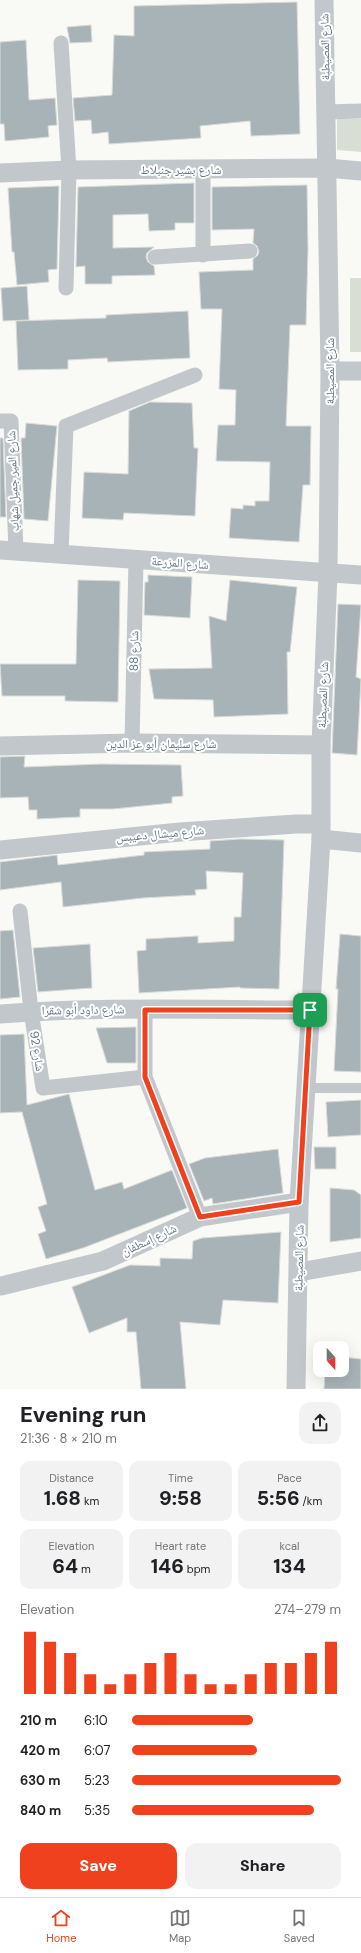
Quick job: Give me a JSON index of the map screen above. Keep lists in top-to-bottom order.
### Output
{
  "streets": {
    "street": [
      "شارع المصيطبة",
      "شارع بشير جنبلاط",
      "شارع المير جميل شهاب",
      "شارع المزرعة",
      "شارع 88",
      "شارع سليمان أبو عز الدين",
      "شارع ميشال دعيبس",
      "شارع داود أبو شقرا",
      "شارع 92",
      "شارع إسطفان"
    ]
  },
  "crossings": [
    ["شارع المصيطبة", "شارع بشير جنبلاط"],
    ["شارع المصيطبة", "شارع المزرعة"],
    ["شارع المصيطبة", "شارع سليمان أبو عز الدين"],
    ["شارع المصيطبة", "شارع ميشال دعيبس"],
    ["شارع المصيطبة", "شارع داود أبو شقرا"],
    ["شارع المصيطبة", "شارع إسطفان"],
    ["شارع المير جميل شهاب", "شارع المزرعة"],
    ["شارع المزرعة", "شارع 88"],
    ["شارع 88", "شارع سليمان أبو عز الدين"],
    ["شارع داود أبو شقرا", "شارع 92"]
  ],
  "north": "bottom",
  "page": {
    "heading": ["Evening run", "21:36 · 8 × 210 m"],
    "stats": [
      ["Distance", "1.68 km"],
      ["Time", "9:58"],
      ["Pace", "5:56 /km"],
      ["Elevation", "64 m"],
      ["Heart rate", "146 bpm"],
      ["kcal", "134"]
    ],
    "chart": ["Elevation", "274–279 m"],
    "list": [
      {
        "name": "210 m",
        "note": "6:10"
      },
      {
        "name": "420 m",
        "note": "6:07"
      },
      {
        "name": "630 m",
        "note": "5:23"
      },
      {
        "name": "840 m",
        "note": "5:35"
      }
    ],
    "buttons": ["Save", "Share"],
    "tabs": ["Home", "Map", "Saved"]
  }
}
